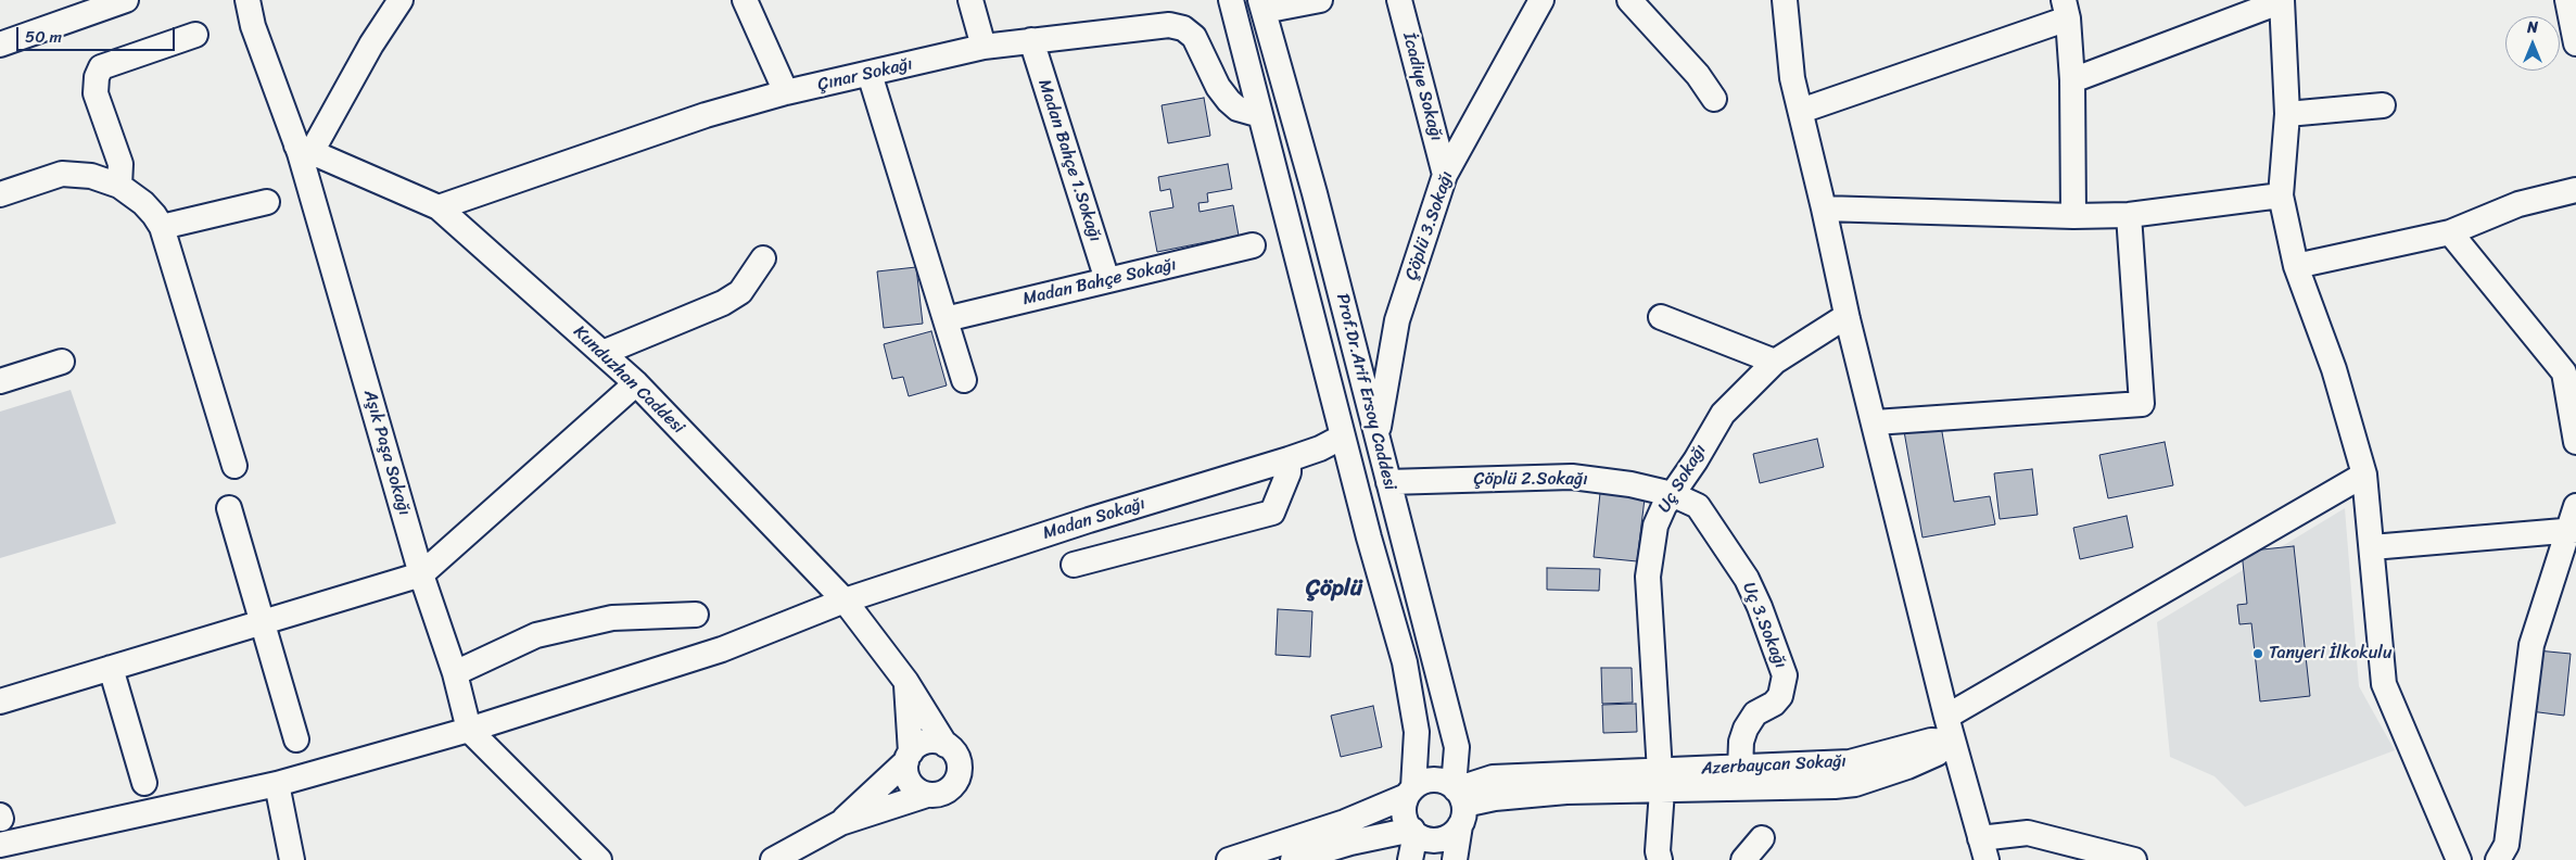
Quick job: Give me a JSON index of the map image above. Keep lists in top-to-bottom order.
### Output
{
  "streets": {
    "street": [
      "Çınar Sokağı",
      "İcadiye Sokağı",
      "Madan Bahçe 1.Sokağı",
      "Çöplü 3.Sokağı",
      "Madan Bahçe Sokağı",
      "Kunduzhan Caddesi",
      "Prof.Dr.Arif Ersoy Caddesi",
      "Aşık Paşa Sokağı",
      "Uç Sokağı",
      "Çöplü 2.Sokağı",
      "Madan Sokağı",
      "Uç 3.Sokağı",
      "Azerbaycan Sokağı"
    ]
  },
  "crossings": [
    ["Çınar Sokağı", "Madan Bahçe 1.Sokağı"],
    ["Çınar Sokağı", "Kunduzhan Caddesi"],
    ["Çınar Sokağı", "Prof.Dr.Arif Ersoy Caddesi"],
    ["İcadiye Sokağı", "Çöplü 3.Sokağı"],
    ["Madan Bahçe 1.Sokağı", "Madan Bahçe Sokağı"],
    ["Çöplü 3.Sokağı", "Prof.Dr.Arif Ersoy Caddesi"],
    ["Kunduzhan Caddesi", "Aşık Paşa Sokağı"],
    ["Kunduzhan Caddesi", "Madan Sokağı"],
    ["Prof.Dr.Arif Ersoy Caddesi", "Çöplü 2.Sokağı"],
    ["Prof.Dr.Arif Ersoy Caddesi", "Madan Sokağı"],
    ["Prof.Dr.Arif Ersoy Caddesi", "Azerbaycan Sokağı"],
    ["Aşık Paşa Sokağı", "Madan Sokağı"],
    ["Uç Sokağı", "Çöplü 2.Sokağı"],
    ["Uç Sokağı", "Uç 3.Sokağı"],
    ["Uç Sokağı", "Azerbaycan Sokağı"],
    ["Çöplü 2.Sokağı", "Uç 3.Sokağı"],
    ["Uç 3.Sokağı", "Azerbaycan Sokağı"]
  ],
  "districts": ["Çöplü"],
  "places": ["Tanyeri İlkokulu"],
  "scale_bar": "50 m",
  "north": "top"
}
